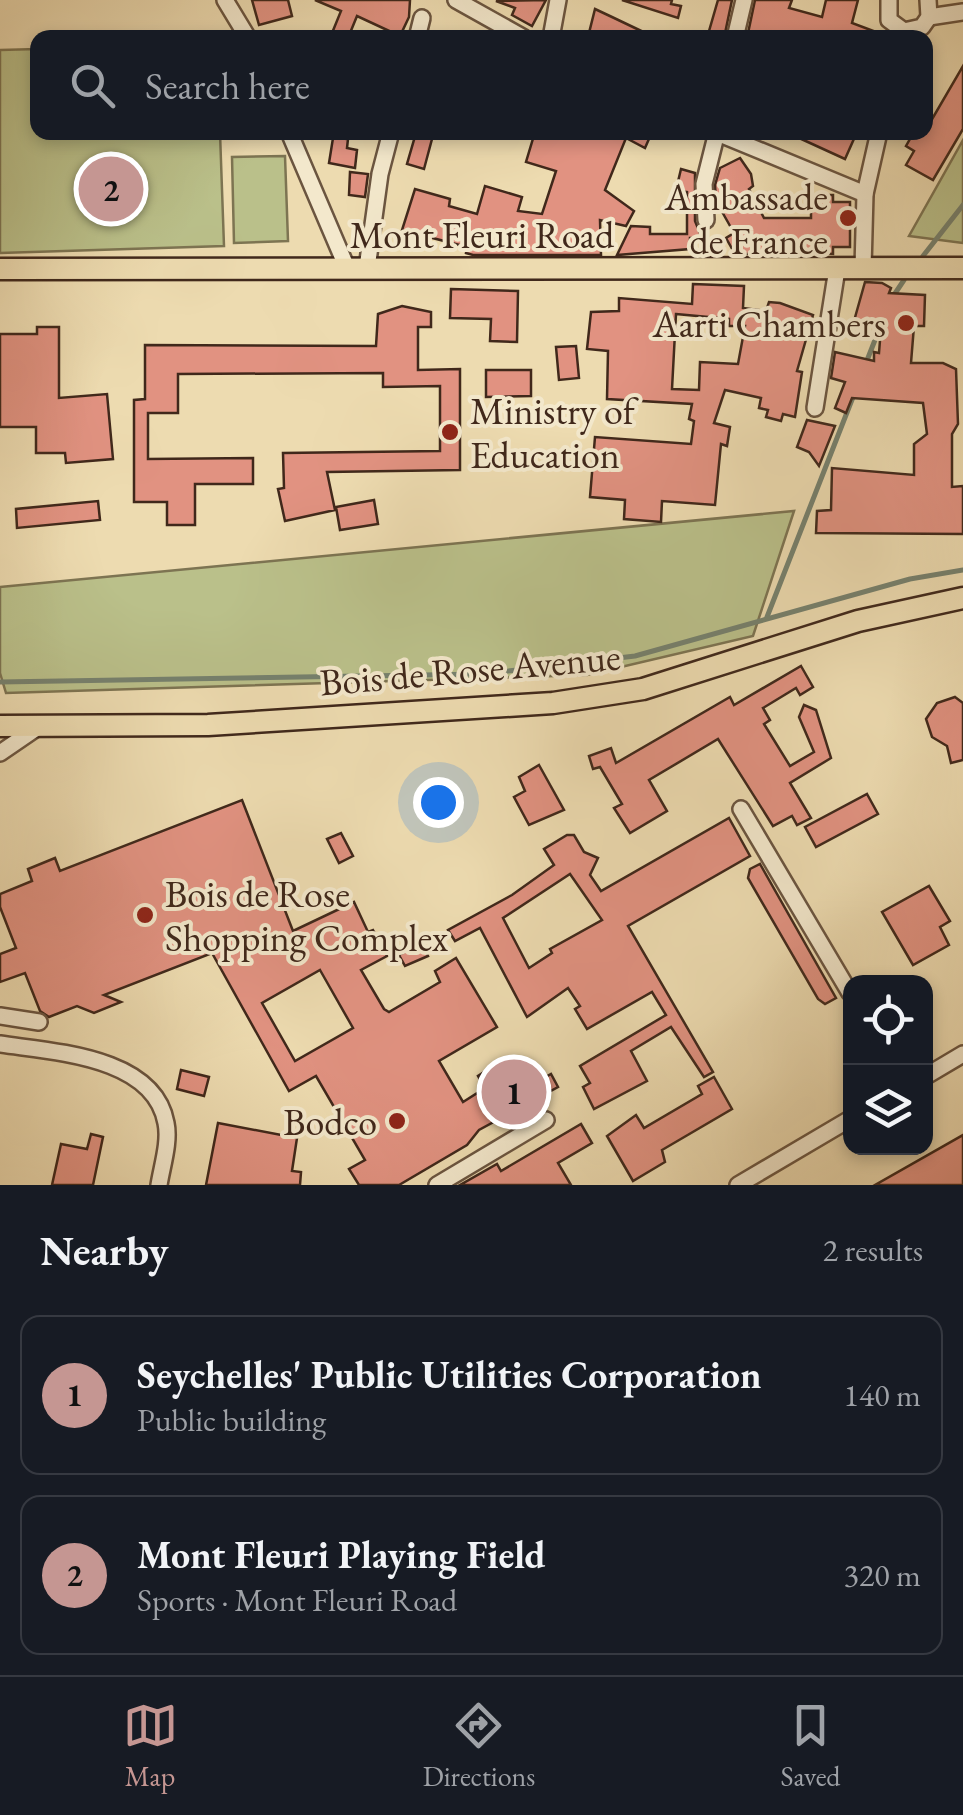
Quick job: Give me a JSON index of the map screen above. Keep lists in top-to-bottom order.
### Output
{
  "streets": {
    "main road": ["Mont Fleuri Road", "Bois de Rose Avenue"]
  },
  "places": [
    "Ambassade de France",
    "Aarti Chambers",
    "Ministry of Education",
    "Bois de Rose Shopping Complex",
    "Bodco"
  ],
  "page": {
    "search": "Search here",
    "pins": ["2", "1"],
    "heading": ["Nearby", "2 results"],
    "list": [
      {
        "mark": "1",
        "name": "Seychelles' Public Utilities Corporation",
        "note": "Public building",
        "value": "140 m"
      },
      {
        "mark": "2",
        "name": "Mont Fleuri Playing Field",
        "note": "Sports · Mont Fleuri Road",
        "value": "320 m"
      }
    ],
    "nav": ["Map", "Directions", "Saved"]
  }
}
